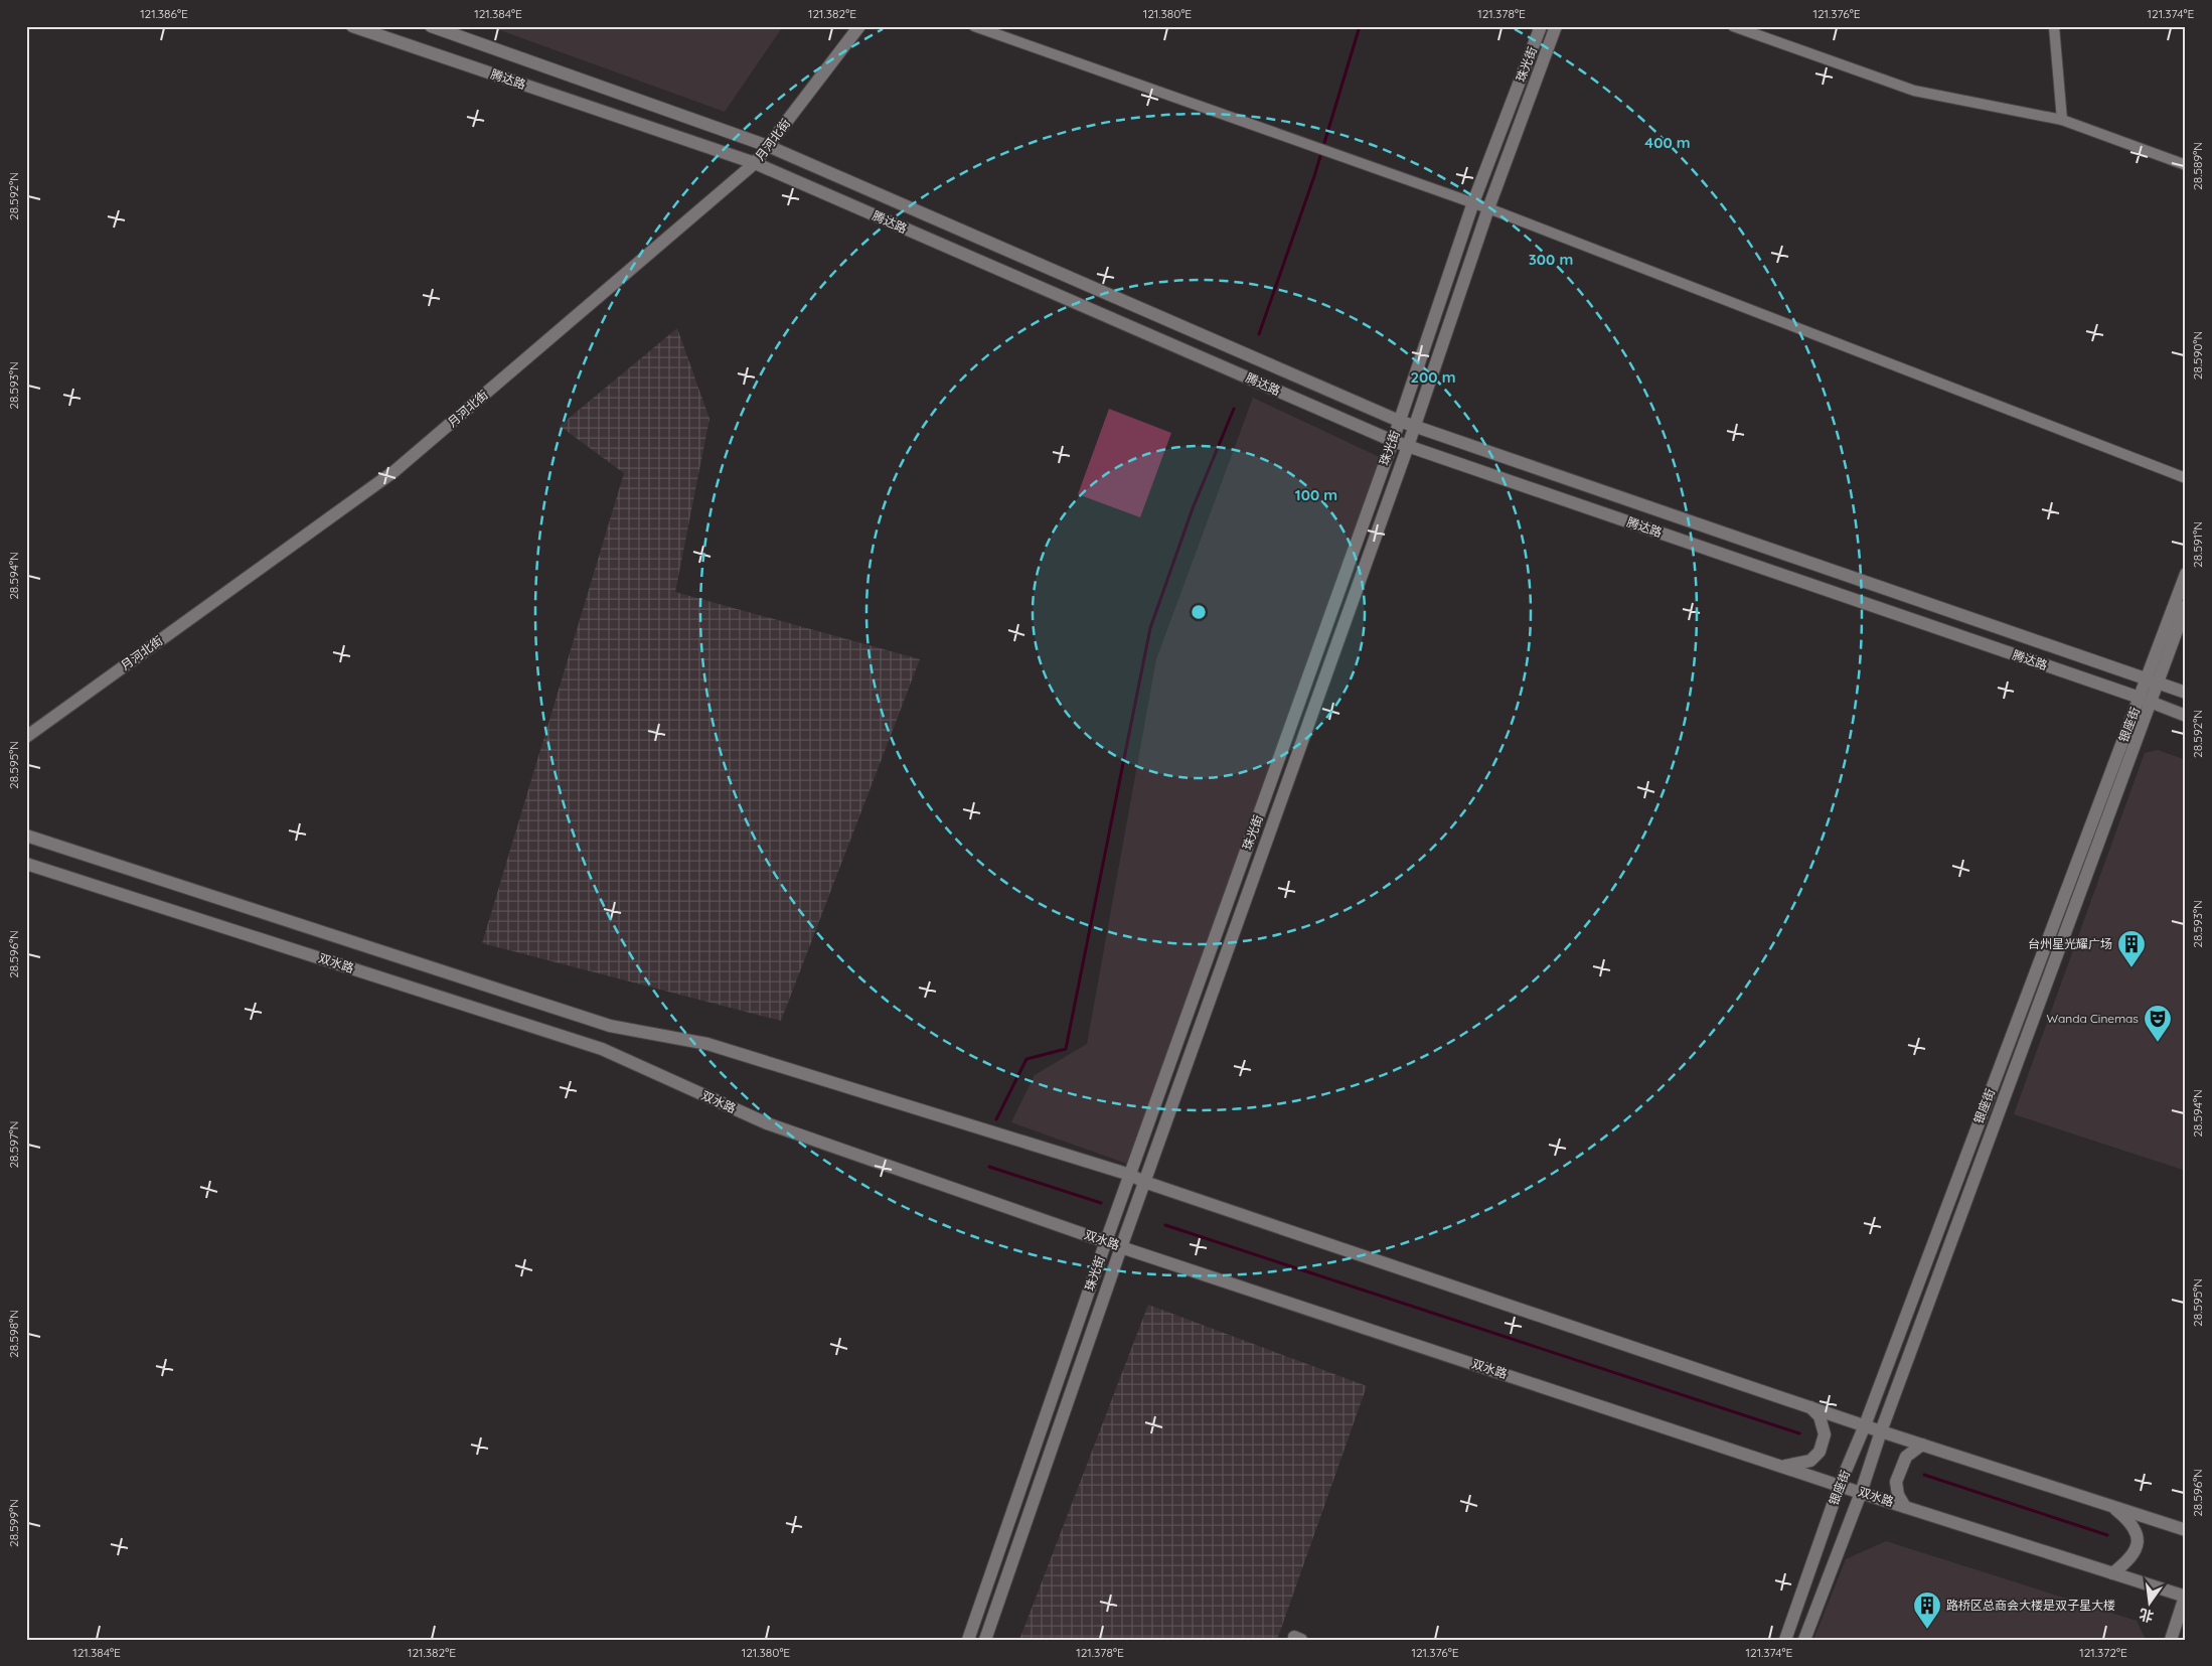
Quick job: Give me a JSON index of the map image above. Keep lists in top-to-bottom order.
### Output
{
  "streets": {
    "main road": [
      "珠光街",
      "腾达路",
      "月河北街",
      "银座街",
      "双水路"
    ]
  },
  "crossings": [
    ["珠光街", "腾达路"],
    ["珠光街", "双水路"],
    ["腾达路", "月河北街"],
    ["腾达路", "银座街"],
    ["银座街", "双水路"]
  ],
  "places": {
    "building": ["台州星光耀广场", "路桥区总商会大楼是双子星大楼"],
    "theatre": ["Wanda Cinemas"]
  },
  "north": "bottom",
  "coordinates": [
    "121.386°E",
    "121.384°E",
    "121.382°E",
    "121.380°E",
    "121.378°E",
    "121.376°E",
    "121.374°E",
    "28.589°N",
    "28.592°N",
    "28.590°N",
    "28.593°N",
    "28.591°N",
    "28.594°N",
    "28.595°N",
    "28.596°N",
    "28.597°N",
    "28.598°N",
    "28.599°N",
    "121.372°E"
  ],
  "rings": [
    "400 m",
    "300 m",
    "200 m",
    "100 m"
  ]
}
